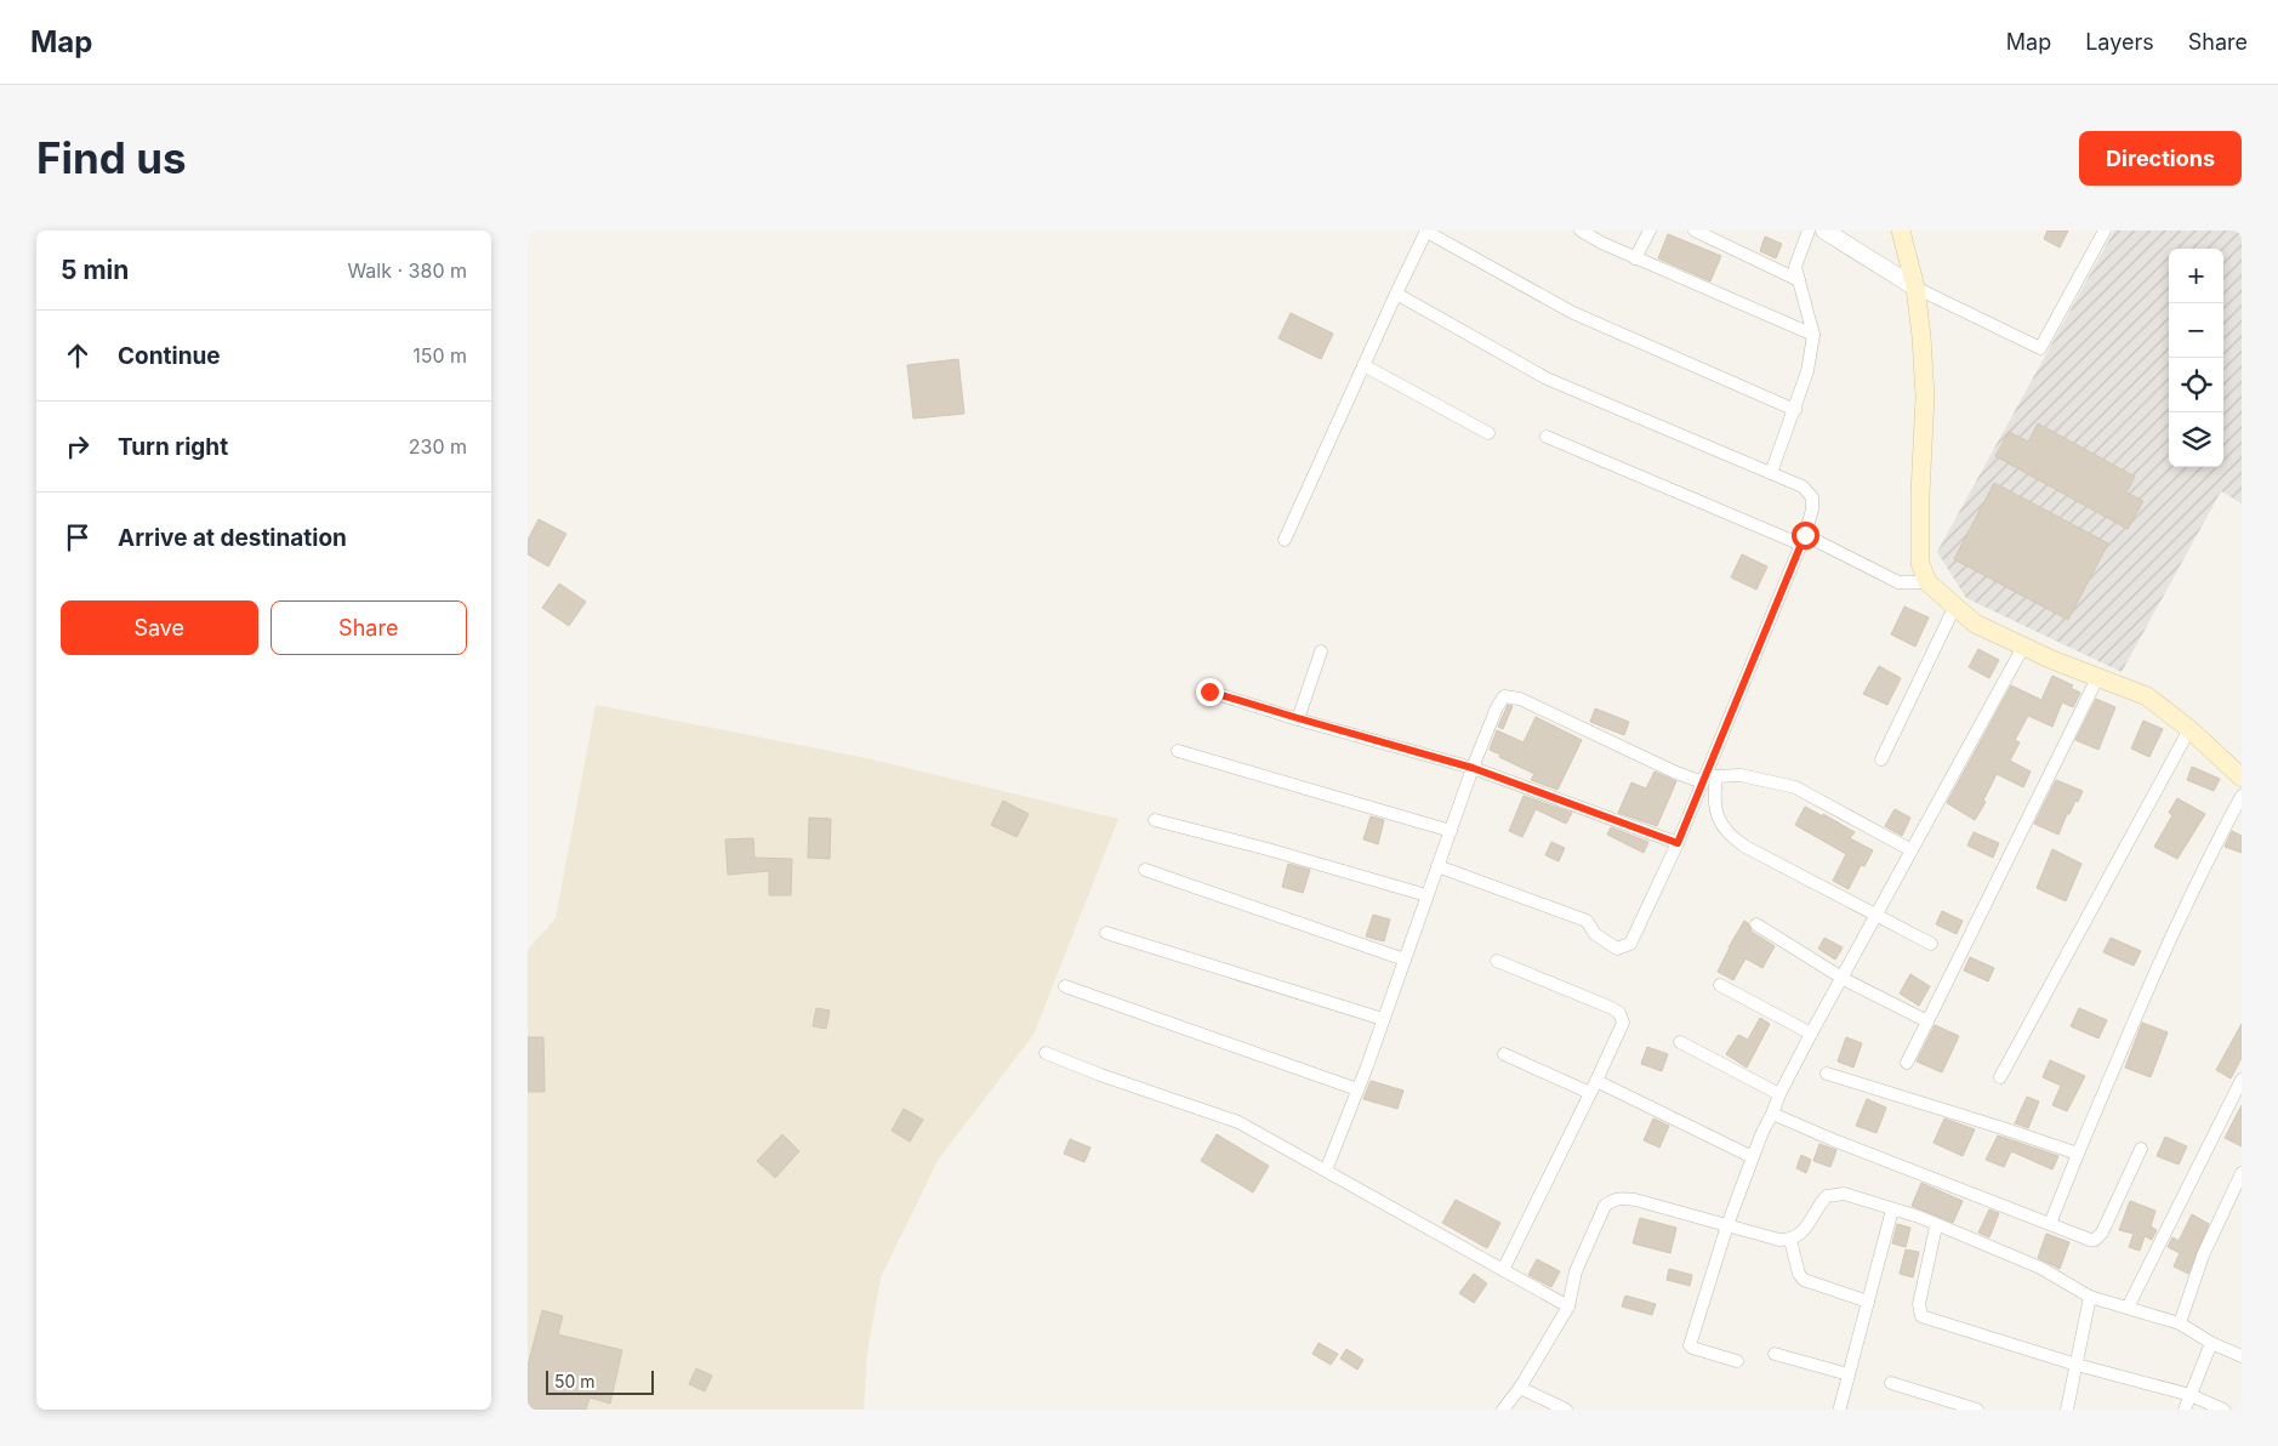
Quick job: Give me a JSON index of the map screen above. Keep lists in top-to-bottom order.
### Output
{
  "scale_bar": "50 m",
  "page": {
    "header": "Map",
    "nav": ["Map", "Layers", "Share"],
    "buttons": [
      "Directions",
      ["Save", "Share"]
    ],
    "title": "Find us",
    "heading": ["5 min", "Walk · 380 m"],
    "map_buttons": ["+", "−"],
    "list": [
      ["Continue", "150 m"],
      ["Turn right", "230 m"],
      "Arrive at destination"
    ],
    "scale": "50 m"
  }
}
